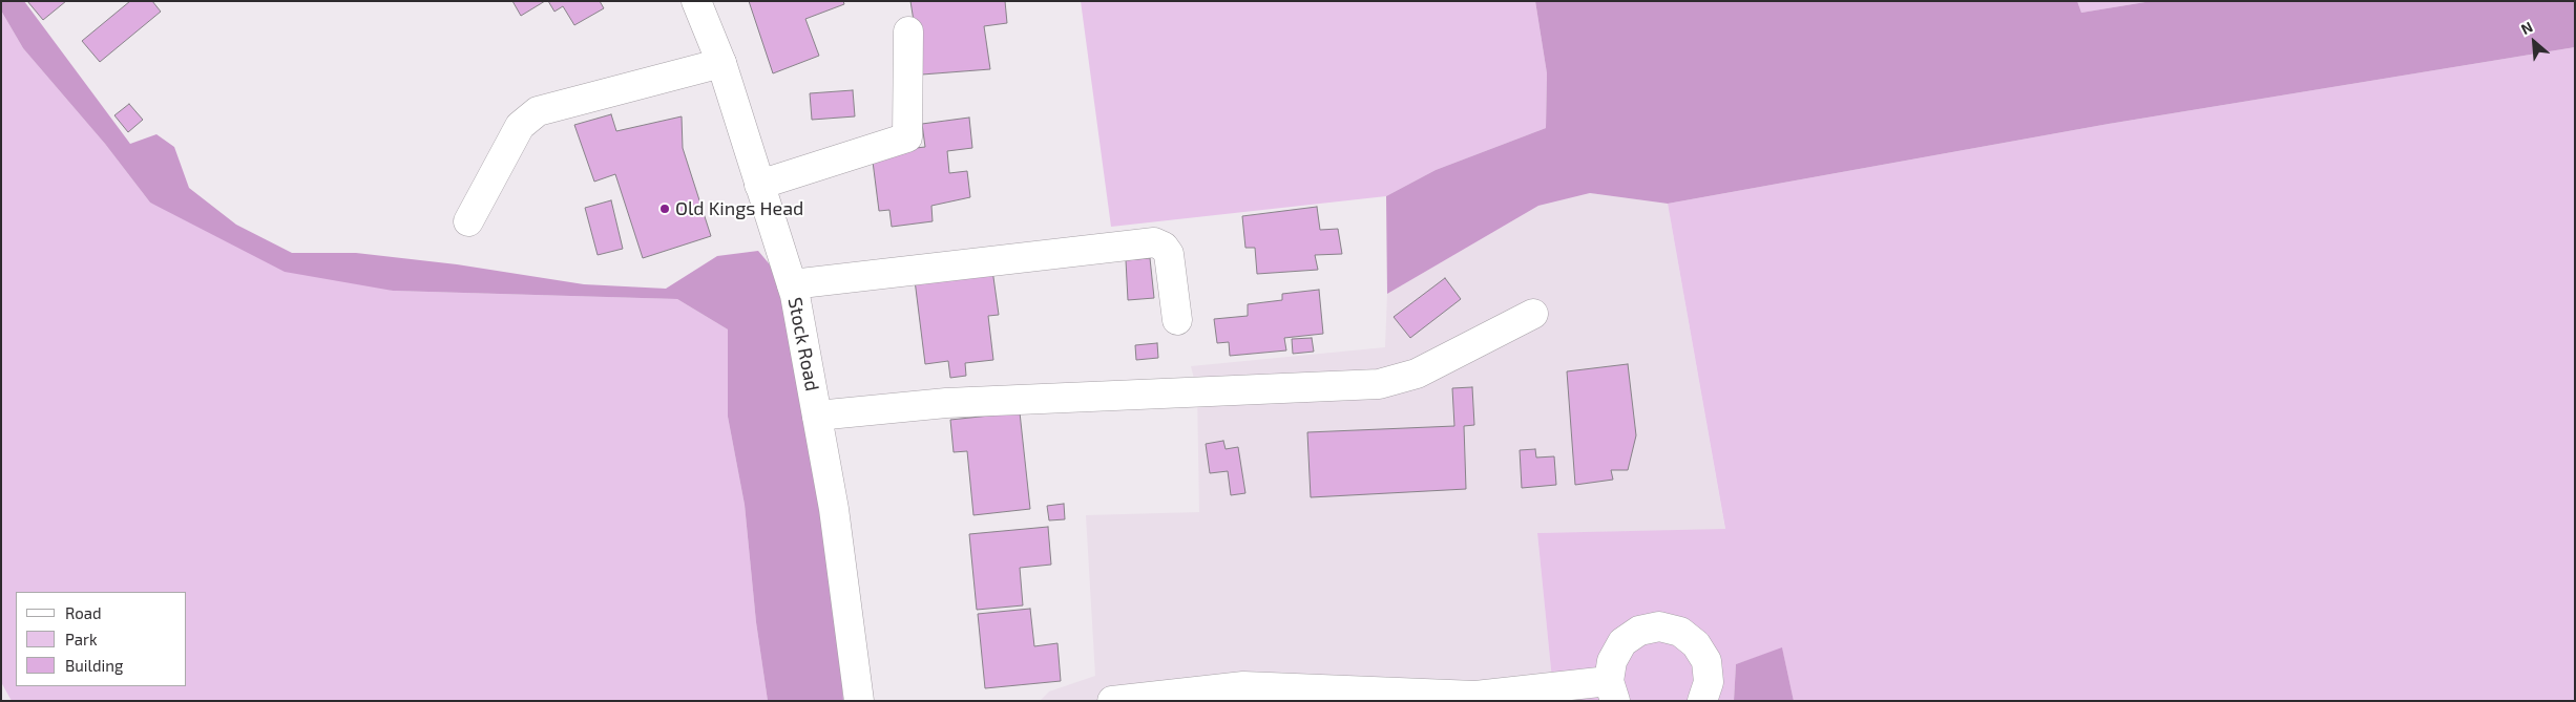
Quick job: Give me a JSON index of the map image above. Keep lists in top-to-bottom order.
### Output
{
  "streets": {
    "main road": ["Stock Road"]
  },
  "places": ["Old Kings Head"],
  "legend": ["Road", "Park", "Building"],
  "north": "top left"
}
